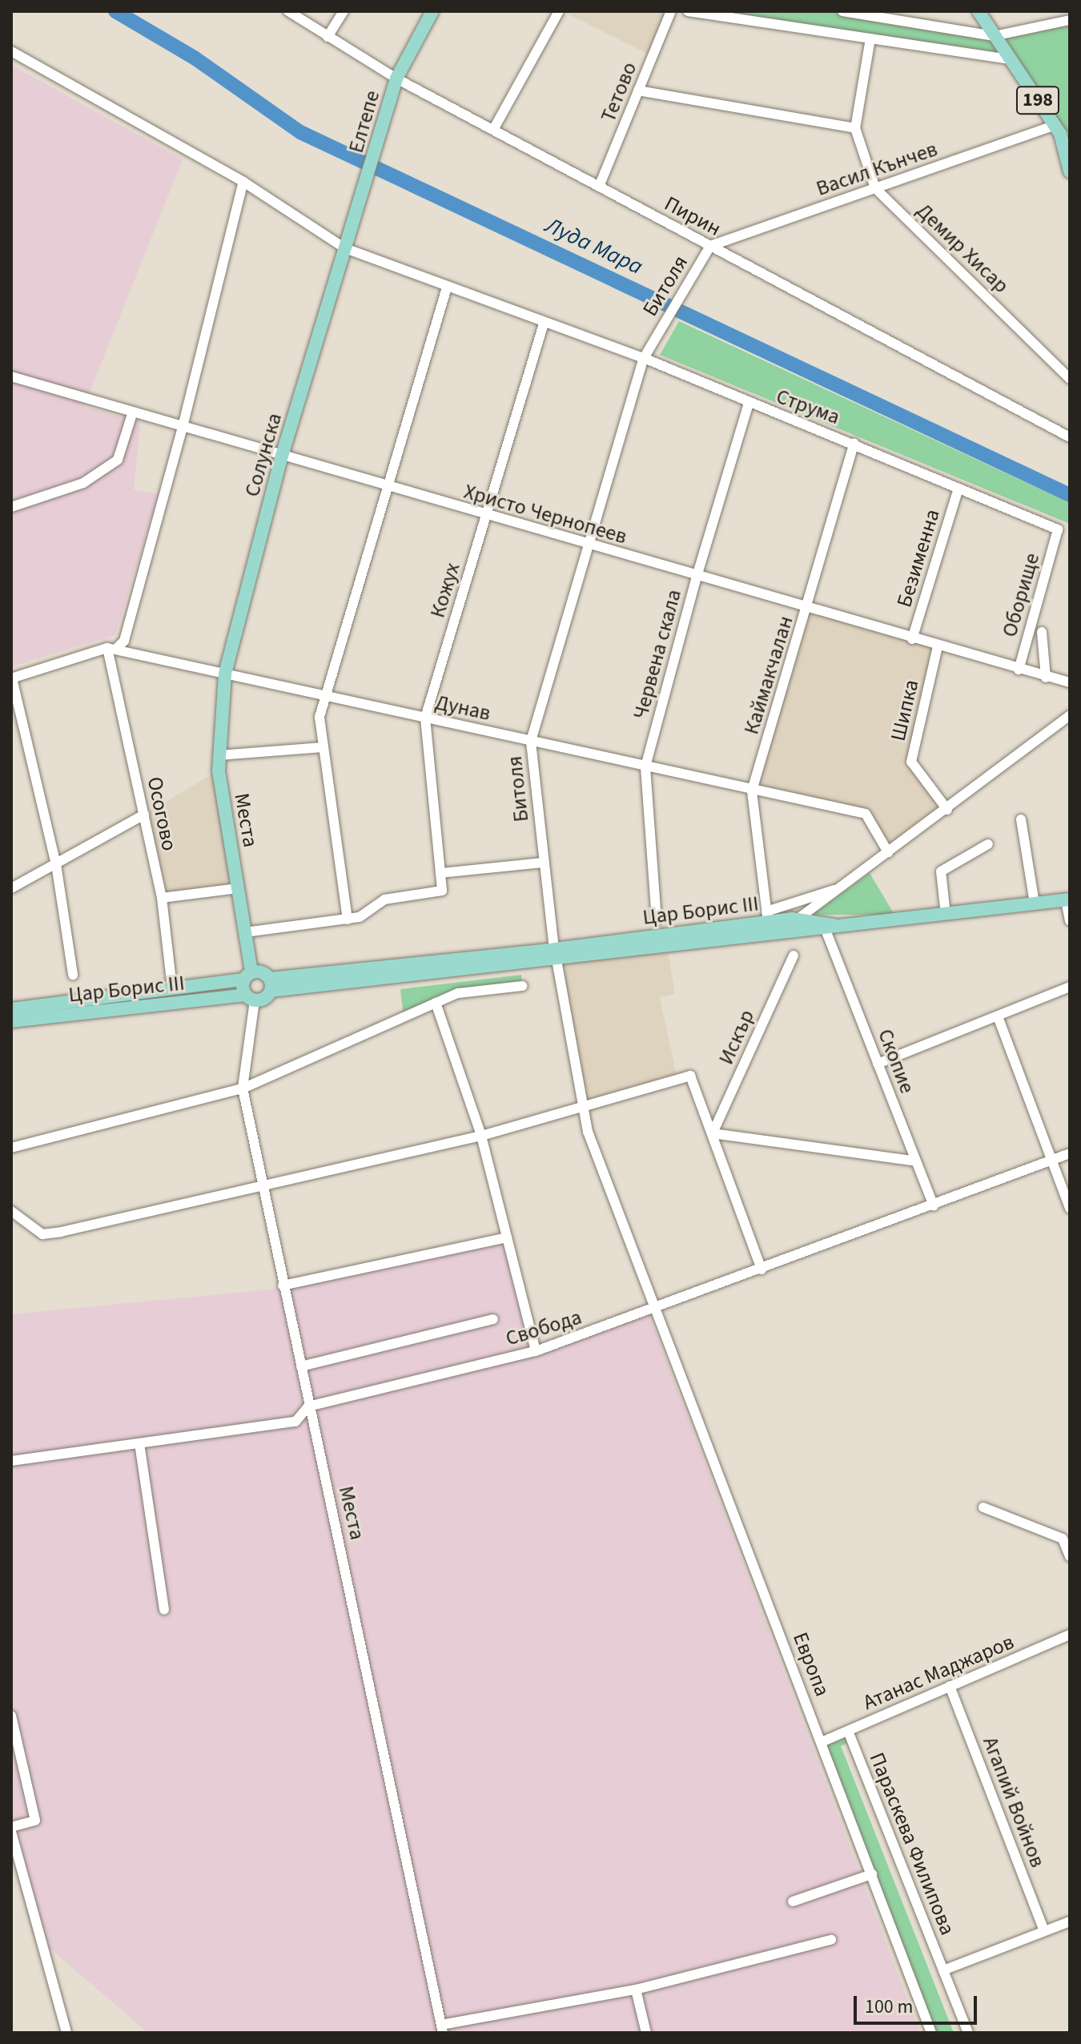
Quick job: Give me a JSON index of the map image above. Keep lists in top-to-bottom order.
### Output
{
  "streets": {
    "main road": [
      "198",
      "Елтепе",
      "Солунска",
      "Места",
      "Цар Борис III"
    ],
    "street": [
      "Тетово",
      "Васил Кънчев",
      "Пирин",
      "Демир Хисар",
      "Битоля",
      "Струма",
      "Христо Чернопеев",
      "Безименна",
      "Кожух",
      "Оборище",
      "Червена скала",
      "Каймакчалан",
      "Дунав",
      "Шипка",
      "Осогово",
      "Искър",
      "Скопие",
      "Свобода",
      "Европа",
      "Атанас Маджаров",
      "Агапий Войнов",
      "Параскева Филипова"
    ]
  },
  "crossings": [
    ["Тетово", "Пирин"],
    ["198", "Васил Кънчев"],
    ["Елтепе", "Пирин"],
    ["Елтепе", "Струма"],
    ["Елтепе", "Солунска"],
    ["Васил Кънчев", "Пирин"],
    ["Васил Кънчев", "Демир Хисар"],
    ["Васил Кънчев", "Битоля"],
    ["Пирин", "Битоля"],
    ["Битоля", "Струма"],
    ["Битоля", "Христо Чернопеев"],
    ["Битоля", "Дунав"],
    ["Битоля", "Цар Борис III"],
    ["Битоля", "Свобода"],
    ["Битоля", "Европа"],
    ["Струма", "Солунска"],
    ["Струма", "Безименна"],
    ["Струма", "Кожух"],
    ["Струма", "Оборище"],
    ["Струма", "Червена скала"],
    ["Струма", "Каймакчалан"],
    ["Солунска", "Христо Чернопеев"],
    ["Солунска", "Дунав"],
    ["Солунска", "Места"],
    ["Христо Чернопеев", "Безименна"],
    ["Христо Чернопеев", "Кожух"],
    ["Христо Чернопеев", "Оборище"],
    ["Христо Чернопеев", "Червена скала"],
    ["Христо Чернопеев", "Каймакчалан"],
    ["Христо Чернопеев", "Шипка"],
    ["Кожух", "Дунав"],
    ["Червена скала", "Дунав"],
    ["Каймакчалан", "Дунав"],
    ["Каймакчалан", "Цар Борис III"],
    ["Дунав", "Осогово"],
    ["Дунав", "Места"],
    ["Дунав", "Цар Борис III"],
    ["Шипка", "Цар Борис III"],
    ["Осогово", "Цар Борис III"],
    ["Места", "Цар Борис III"],
    ["Места", "Свобода"],
    ["Цар Борис III", "Скопие"],
    ["Скопие", "Свобода"],
    ["Свобода", "Европа"],
    ["Европа", "Атанас Маджаров"],
    ["Атанас Маджаров", "Агапий Войнов"],
    ["Атанас Маджаров", "Параскева Филипова"]
  ],
  "water": ["Луда Мара"],
  "scale_bar": "100 m"
}
